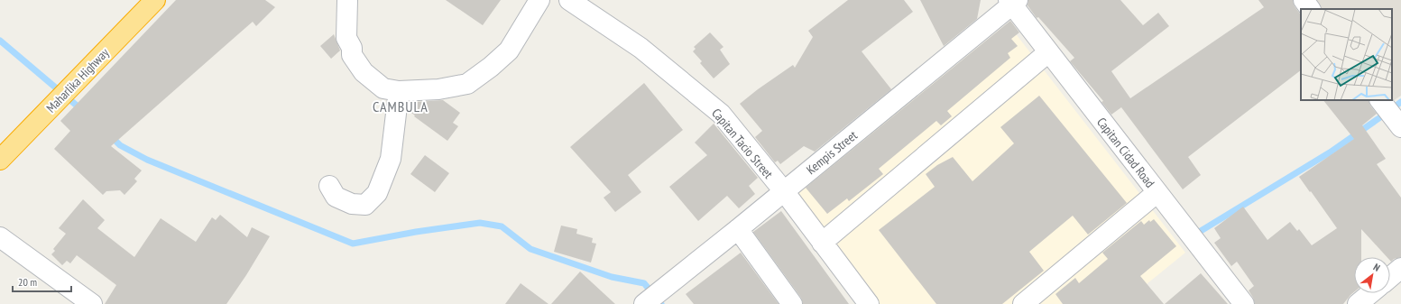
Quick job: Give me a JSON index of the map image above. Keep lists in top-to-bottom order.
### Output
{
  "streets": {
    "highway": ["Maharlika Highway"],
    "street": ["Capitan Tacio Street", "Kempis Street", "Capitan Cidad Road"]
  },
  "crossings": [
    ["Capitan Tacio Street", "Kempis Street"],
    ["Kempis Street", "Capitan Cidad Road"]
  ],
  "districts": ["CAMBULA"],
  "scale_bar": "20 m",
  "north": "top right"
}
